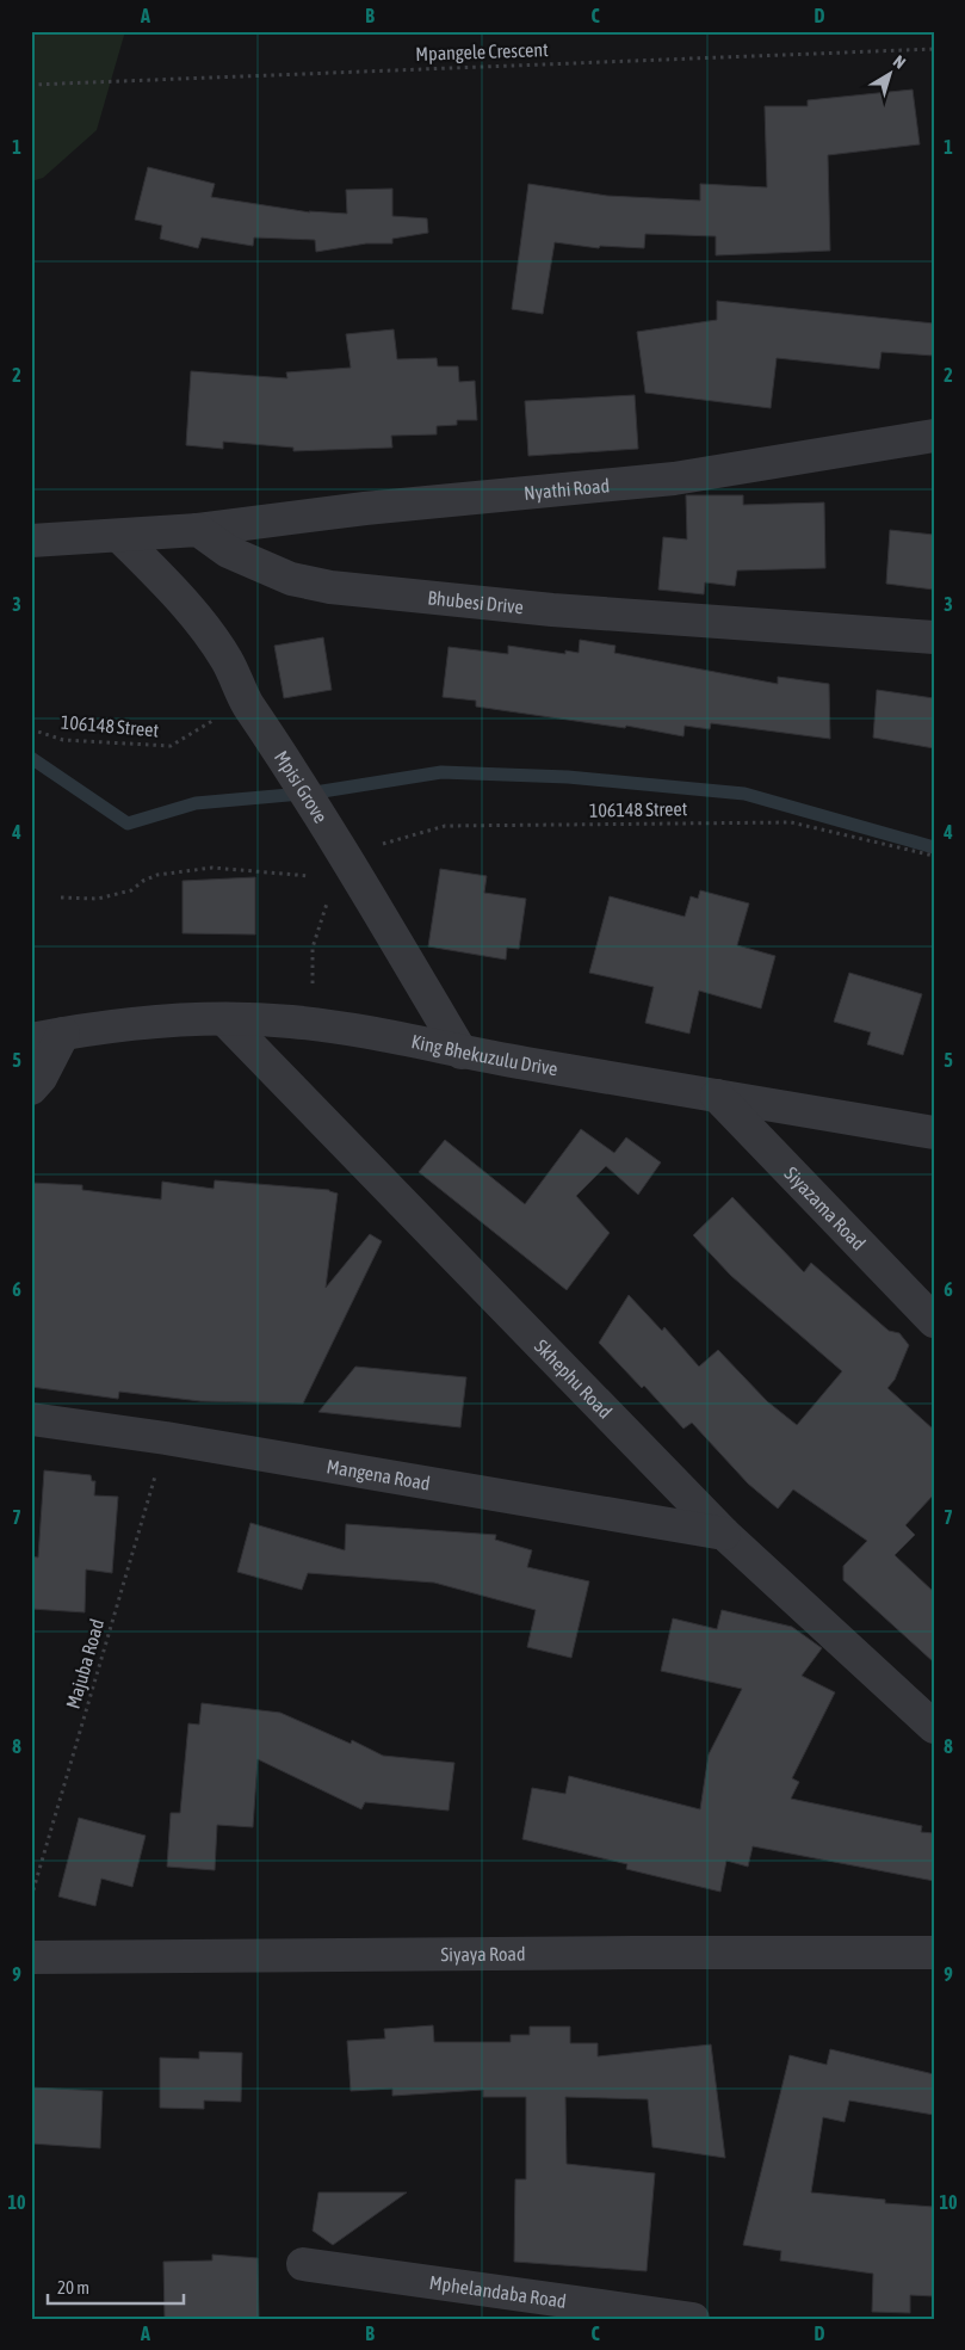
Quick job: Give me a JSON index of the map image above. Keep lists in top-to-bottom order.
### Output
{
  "streets": {
    "street": [
      "Nyathi Road",
      "Bhubesi Drive",
      "Mpisi Grove",
      "King Bhekuzulu Drive",
      "Siyazama Road",
      "Skhephu Road",
      "Mangena Road",
      "Siyaya Road",
      "Mphelandaba Road"
    ],
    "path": ["Mpangele Crescent", "106148 Street", "Majuba Road"]
  },
  "crossings": [
    ["Nyathi Road", "Bhubesi Drive"],
    ["106148 Street", "Mpisi Grove"],
    ["Mpisi Grove", "King Bhekuzulu Drive"],
    ["King Bhekuzulu Drive", "Siyazama Road"],
    ["King Bhekuzulu Drive", "Skhephu Road"],
    ["Skhephu Road", "Mangena Road"],
    ["Mangena Road", "Majuba Road"]
  ],
  "scale_bar": "20 m",
  "north": "top right",
  "grid": {
    "columns": [
      "A",
      "B",
      "C",
      "D"
    ],
    "rows": [
      "1",
      "2",
      "3",
      "4",
      "5",
      "6",
      "7",
      "8",
      "9",
      "10"
    ]
  }
}
